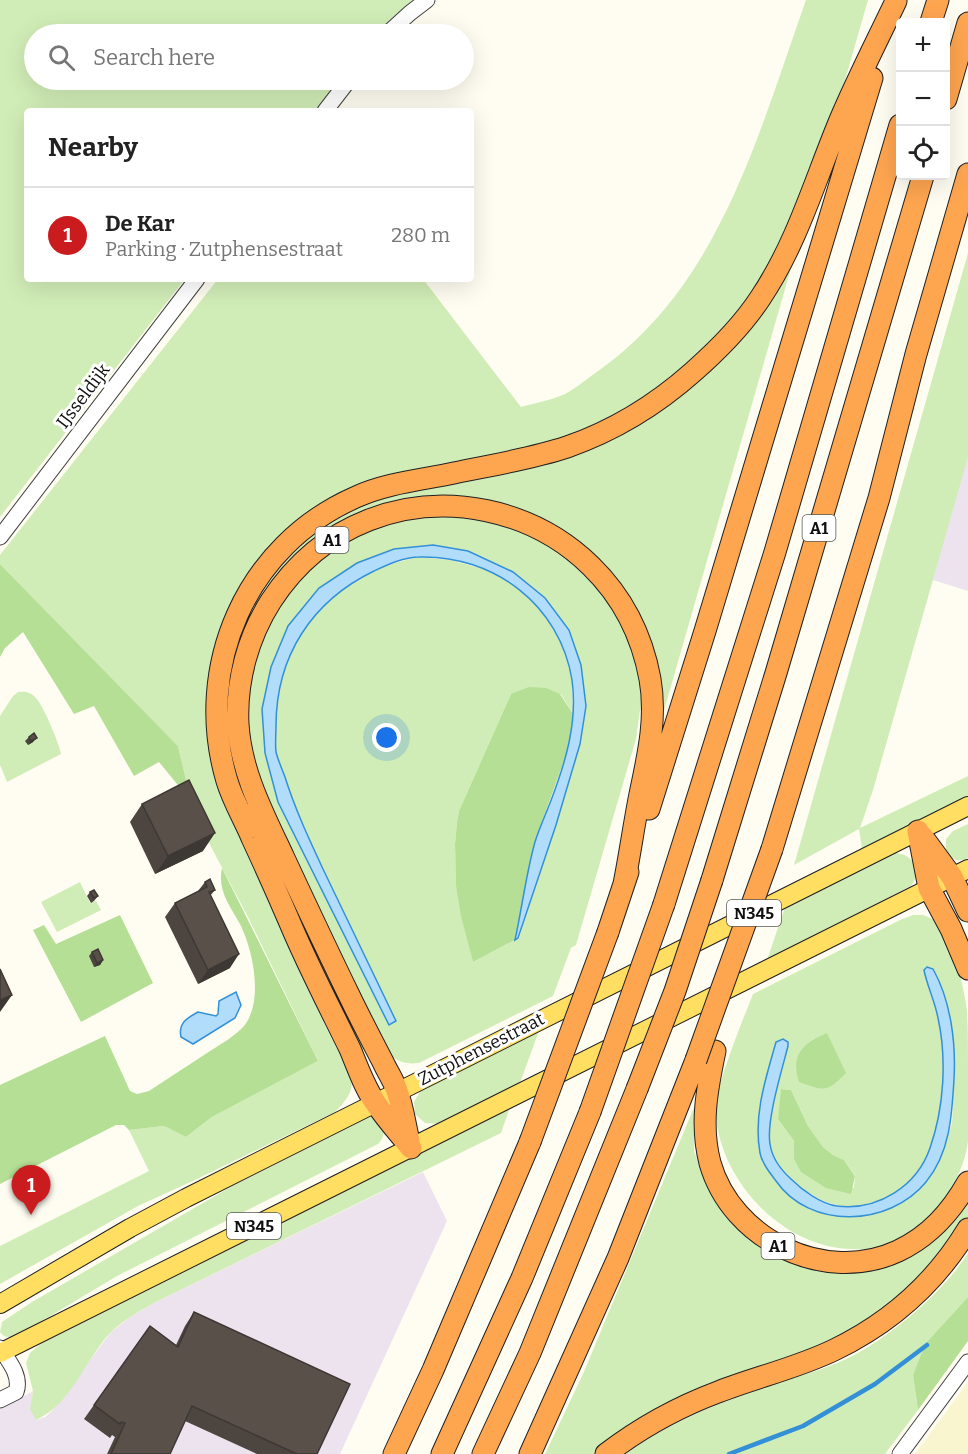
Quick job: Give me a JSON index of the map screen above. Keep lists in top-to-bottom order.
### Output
{
  "streets": {
    "highway": ["A1"],
    "main road": ["N345", "Zutphensestraat"],
    "street": ["IJsseldijk"]
  },
  "crossings": [
    ["A1", "Zutphensestraat"]
  ],
  "page": {
    "map_buttons": ["+", "−"],
    "search": "Search here",
    "heading": "Nearby",
    "list": [
      {
        "mark": "1",
        "name": "De Kar",
        "note": "Parking · Zutphensestraat",
        "value": "280 m"
      }
    ],
    "pins": "1"
  }
}
